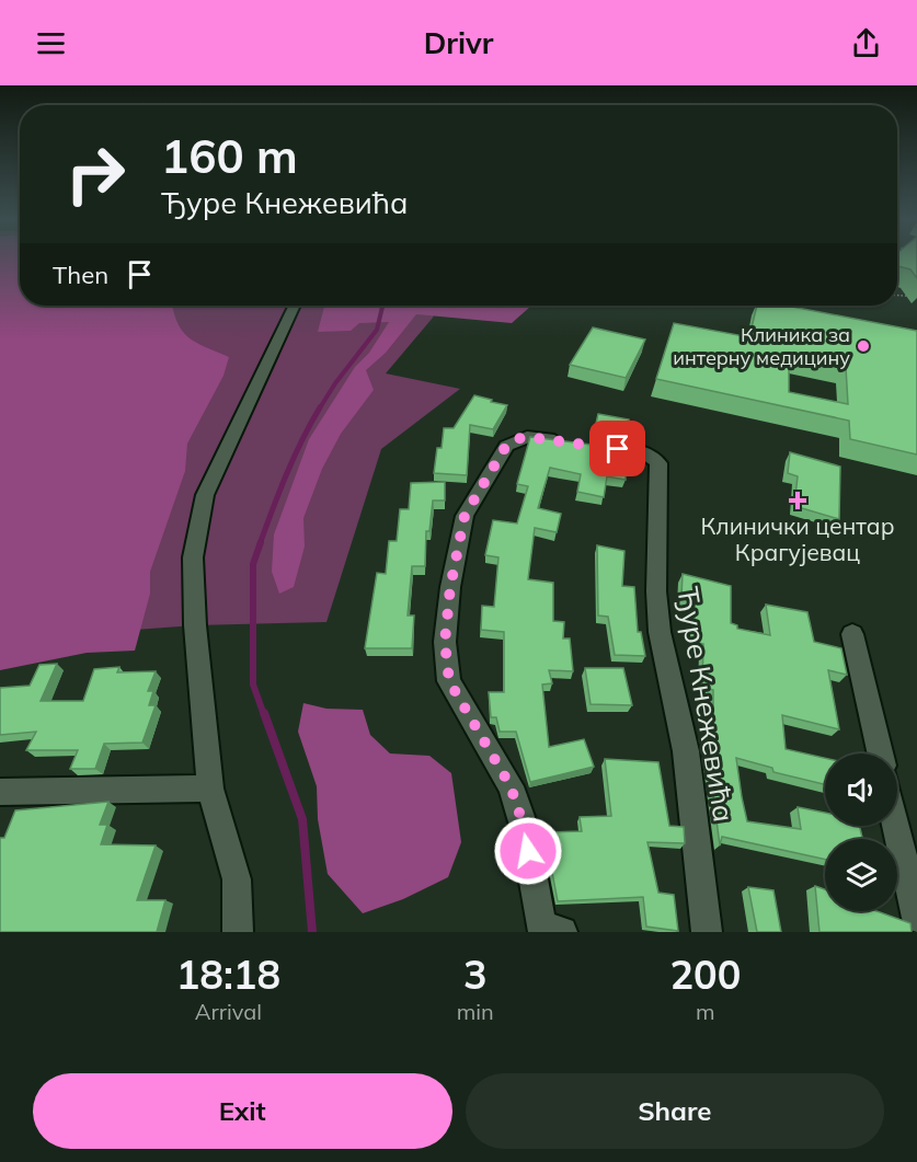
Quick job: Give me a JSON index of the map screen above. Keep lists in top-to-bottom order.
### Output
{
  "streets": {
    "street": ["Ђуре Кнежевића"]
  },
  "places": {
    "other": ["Клиника за интерну медицину"],
    "health": ["Клинички центар Крагујевац"]
  },
  "page": {
    "header": "Drivr",
    "turn": ["160 m", "Ђуре Кнежевића"],
    "then": "Then",
    "eta": [
      "18:18",
      "Arrival",
      "3",
      "min",
      "200",
      "m"
    ],
    "buttons": ["Exit", "Share"]
  }
}
